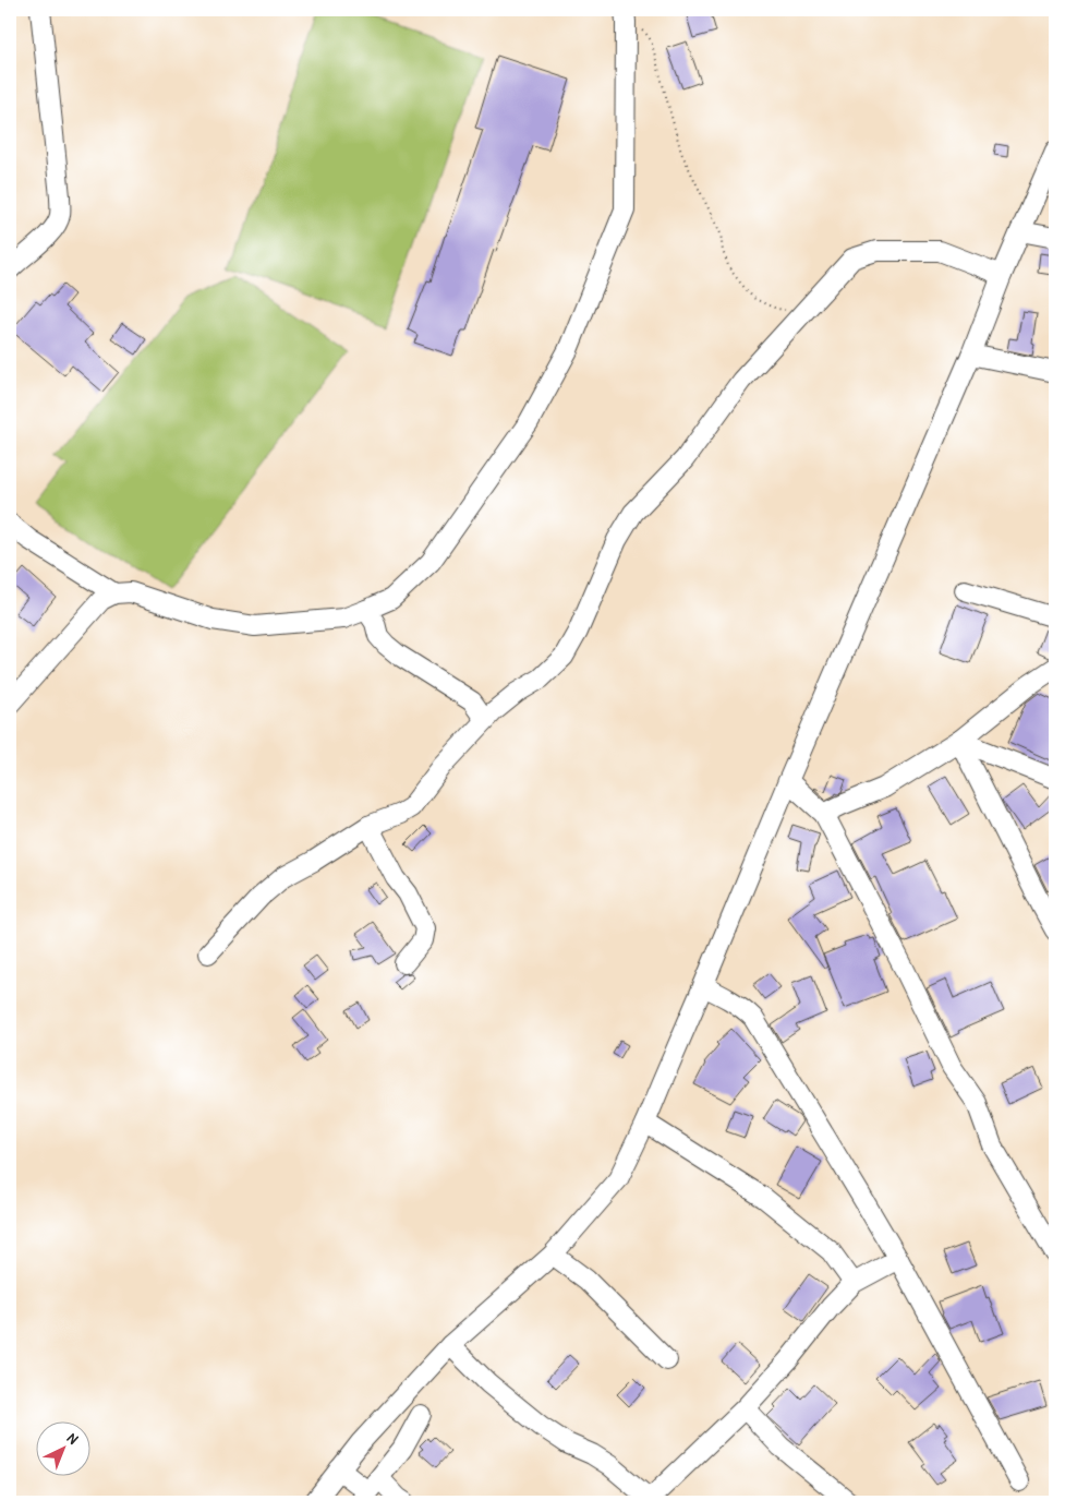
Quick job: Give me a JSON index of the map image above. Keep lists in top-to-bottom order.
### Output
{
  "north": "top right"
}
